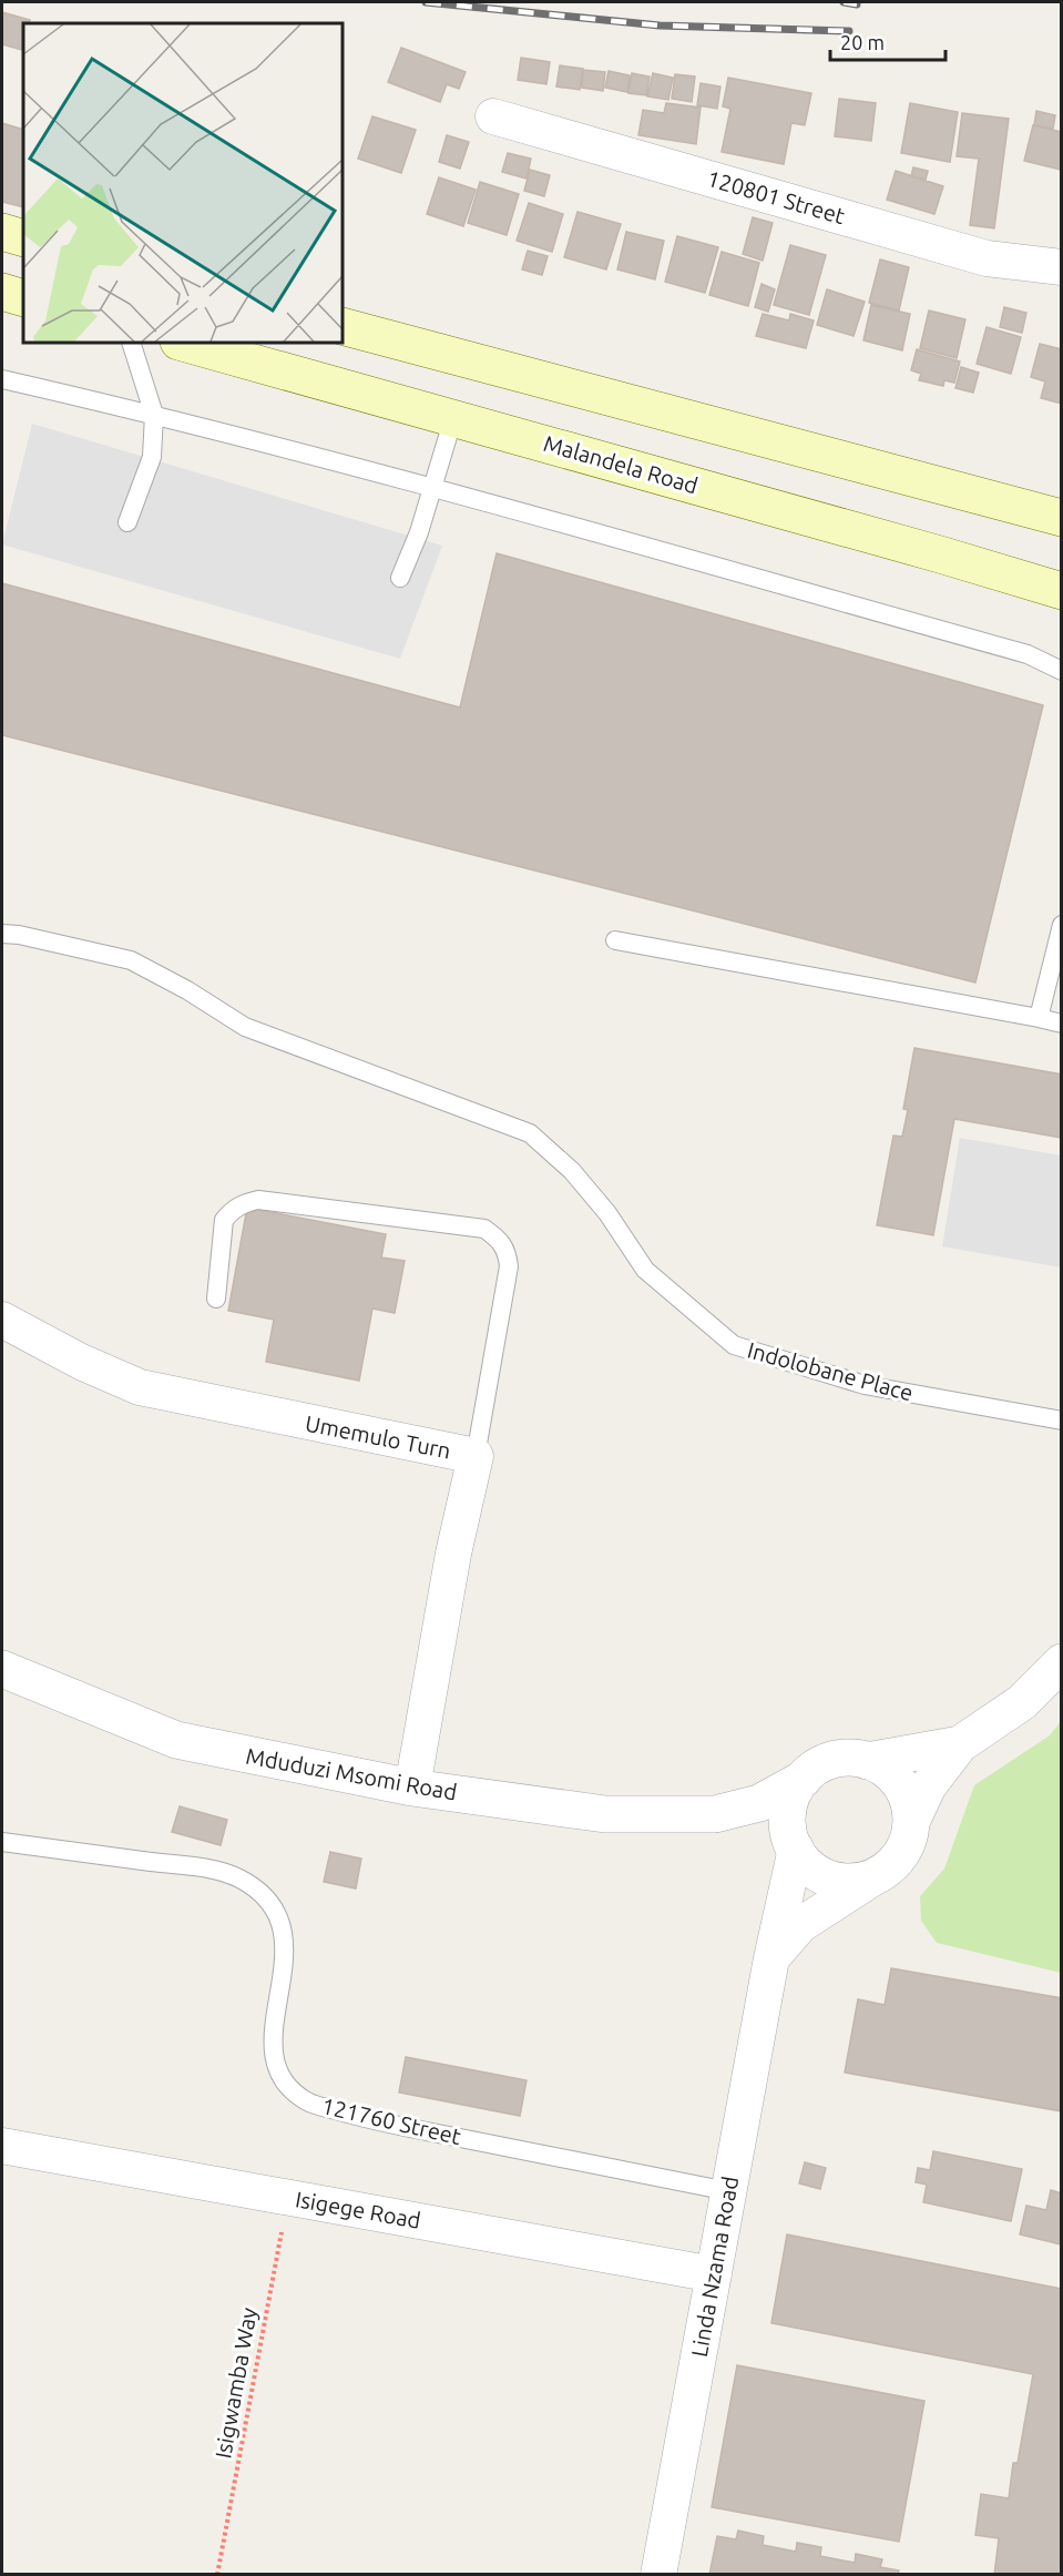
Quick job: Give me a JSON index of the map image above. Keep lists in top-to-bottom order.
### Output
{
  "streets": {
    "main road": ["Malandela Road"],
    "street": [
      "120801 Street",
      "Umemulo Turn",
      "Mduduzi Msomi Road",
      "Isigege Road",
      "Linda Nzama Road"
    ],
    "lane": ["Indolobane Place", "121760 Street"],
    "path": ["Isigwamba Way"]
  },
  "crossings": [
    ["Umemulo Turn", "Mduduzi Msomi Road"],
    ["Mduduzi Msomi Road", "Linda Nzama Road"],
    ["121760 Street", "Linda Nzama Road"],
    ["Isigege Road", "Linda Nzama Road"],
    ["Isigege Road", "Isigwamba Way"]
  ],
  "scale_bar": "20 m"
}
